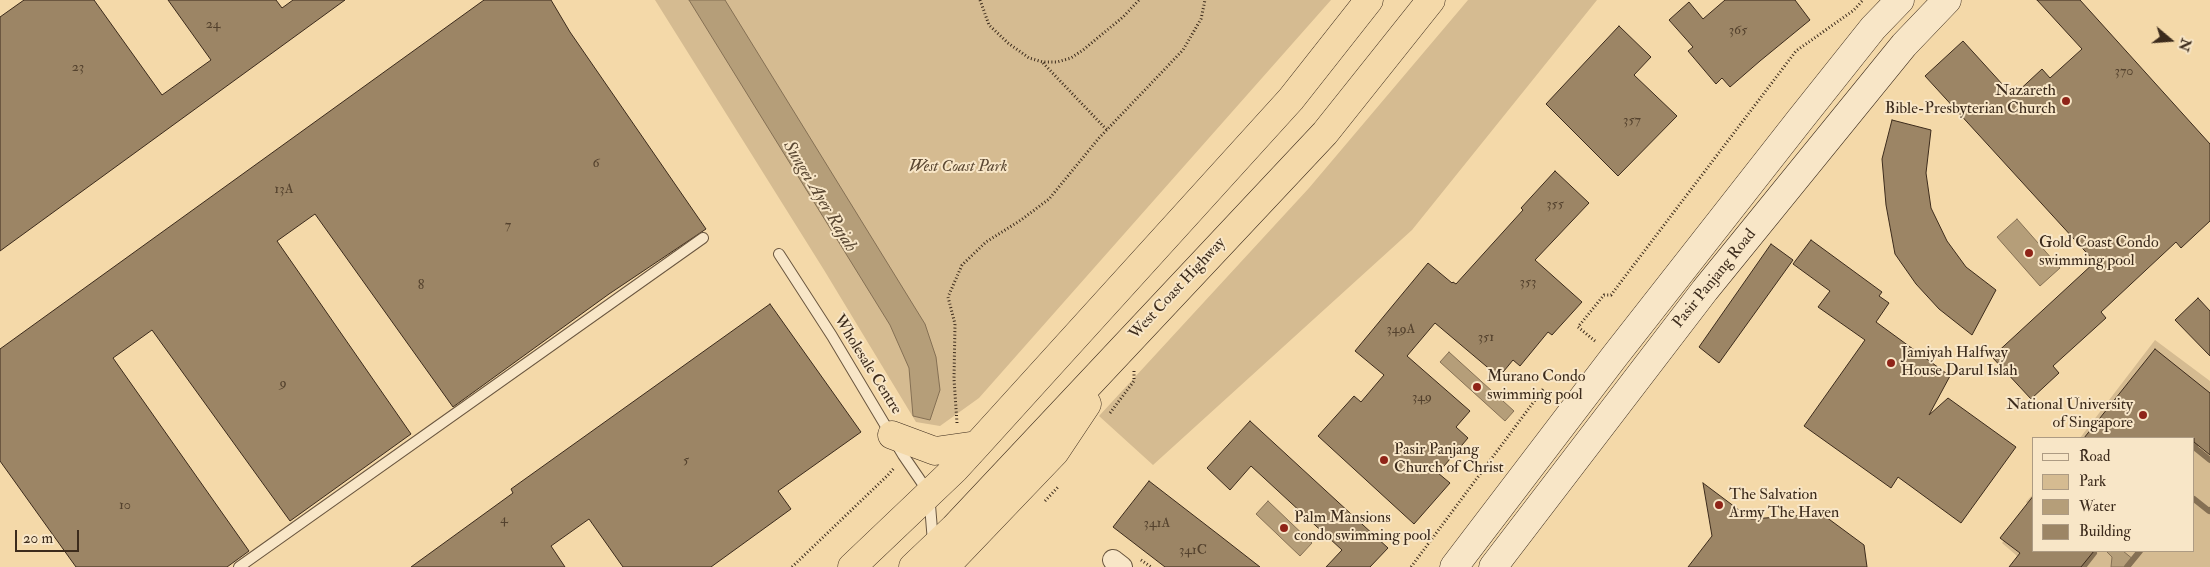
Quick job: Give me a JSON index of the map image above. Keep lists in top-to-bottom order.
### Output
{
  "streets": {
    "highway": ["West Coast Highway"],
    "main road": ["Pasir Panjang Road"],
    "lane": ["Wholesale Centre"]
  },
  "water": ["Sungei Ayer Rajah"],
  "parks": ["West Coast Park"],
  "places": [
    "Nazareth Bible-Presbyterian Church",
    "Gold Coast Condo swimming pool",
    "Jamiyah Halfway House Darul Islah",
    "Murano Condo swimming pool",
    "National University of Singapore",
    "Pasir Panjang Church of Christ",
    "The Salvation Army The Haven",
    "Palm Mansions condo swimming pool"
  ],
  "house_numbers": [
    "24",
    "365",
    "23",
    "370",
    "357",
    "6",
    "13A",
    "355",
    "7",
    "353",
    "8",
    "349A",
    "351",
    "9",
    "349",
    "5",
    "10",
    "4",
    "341A",
    "341C"
  ],
  "legend": [
    "Road",
    "Park",
    "Water",
    "Building"
  ],
  "scale_bar": "20 m",
  "north": "right"
}
